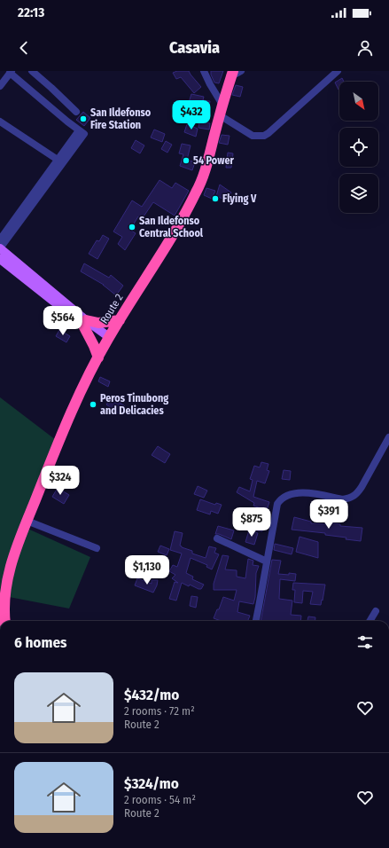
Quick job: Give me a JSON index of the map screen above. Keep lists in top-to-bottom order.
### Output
{
  "streets": {
    "highway": ["Route 2"]
  },
  "places": [
    "San Ildefonso Fire Station",
    "54 Power",
    "Flying V",
    "San Ildefonso Central School",
    "Peros Tinubong and Delicacies"
  ],
  "north": "bottom right",
  "page": {
    "status": "22:13",
    "header": "Casavia",
    "price": [
      "$432",
      "$564",
      "$324",
      "$391",
      "$875",
      "$1,130"
    ],
    "heading": "6 homes",
    "list": [
      {
        "name": "$432/mo",
        "note": "2 rooms · 72 m² · Route 2"
      },
      {
        "name": "$324/mo",
        "note": "2 rooms · 54 m² · Route 2"
      }
    ]
  }
}
